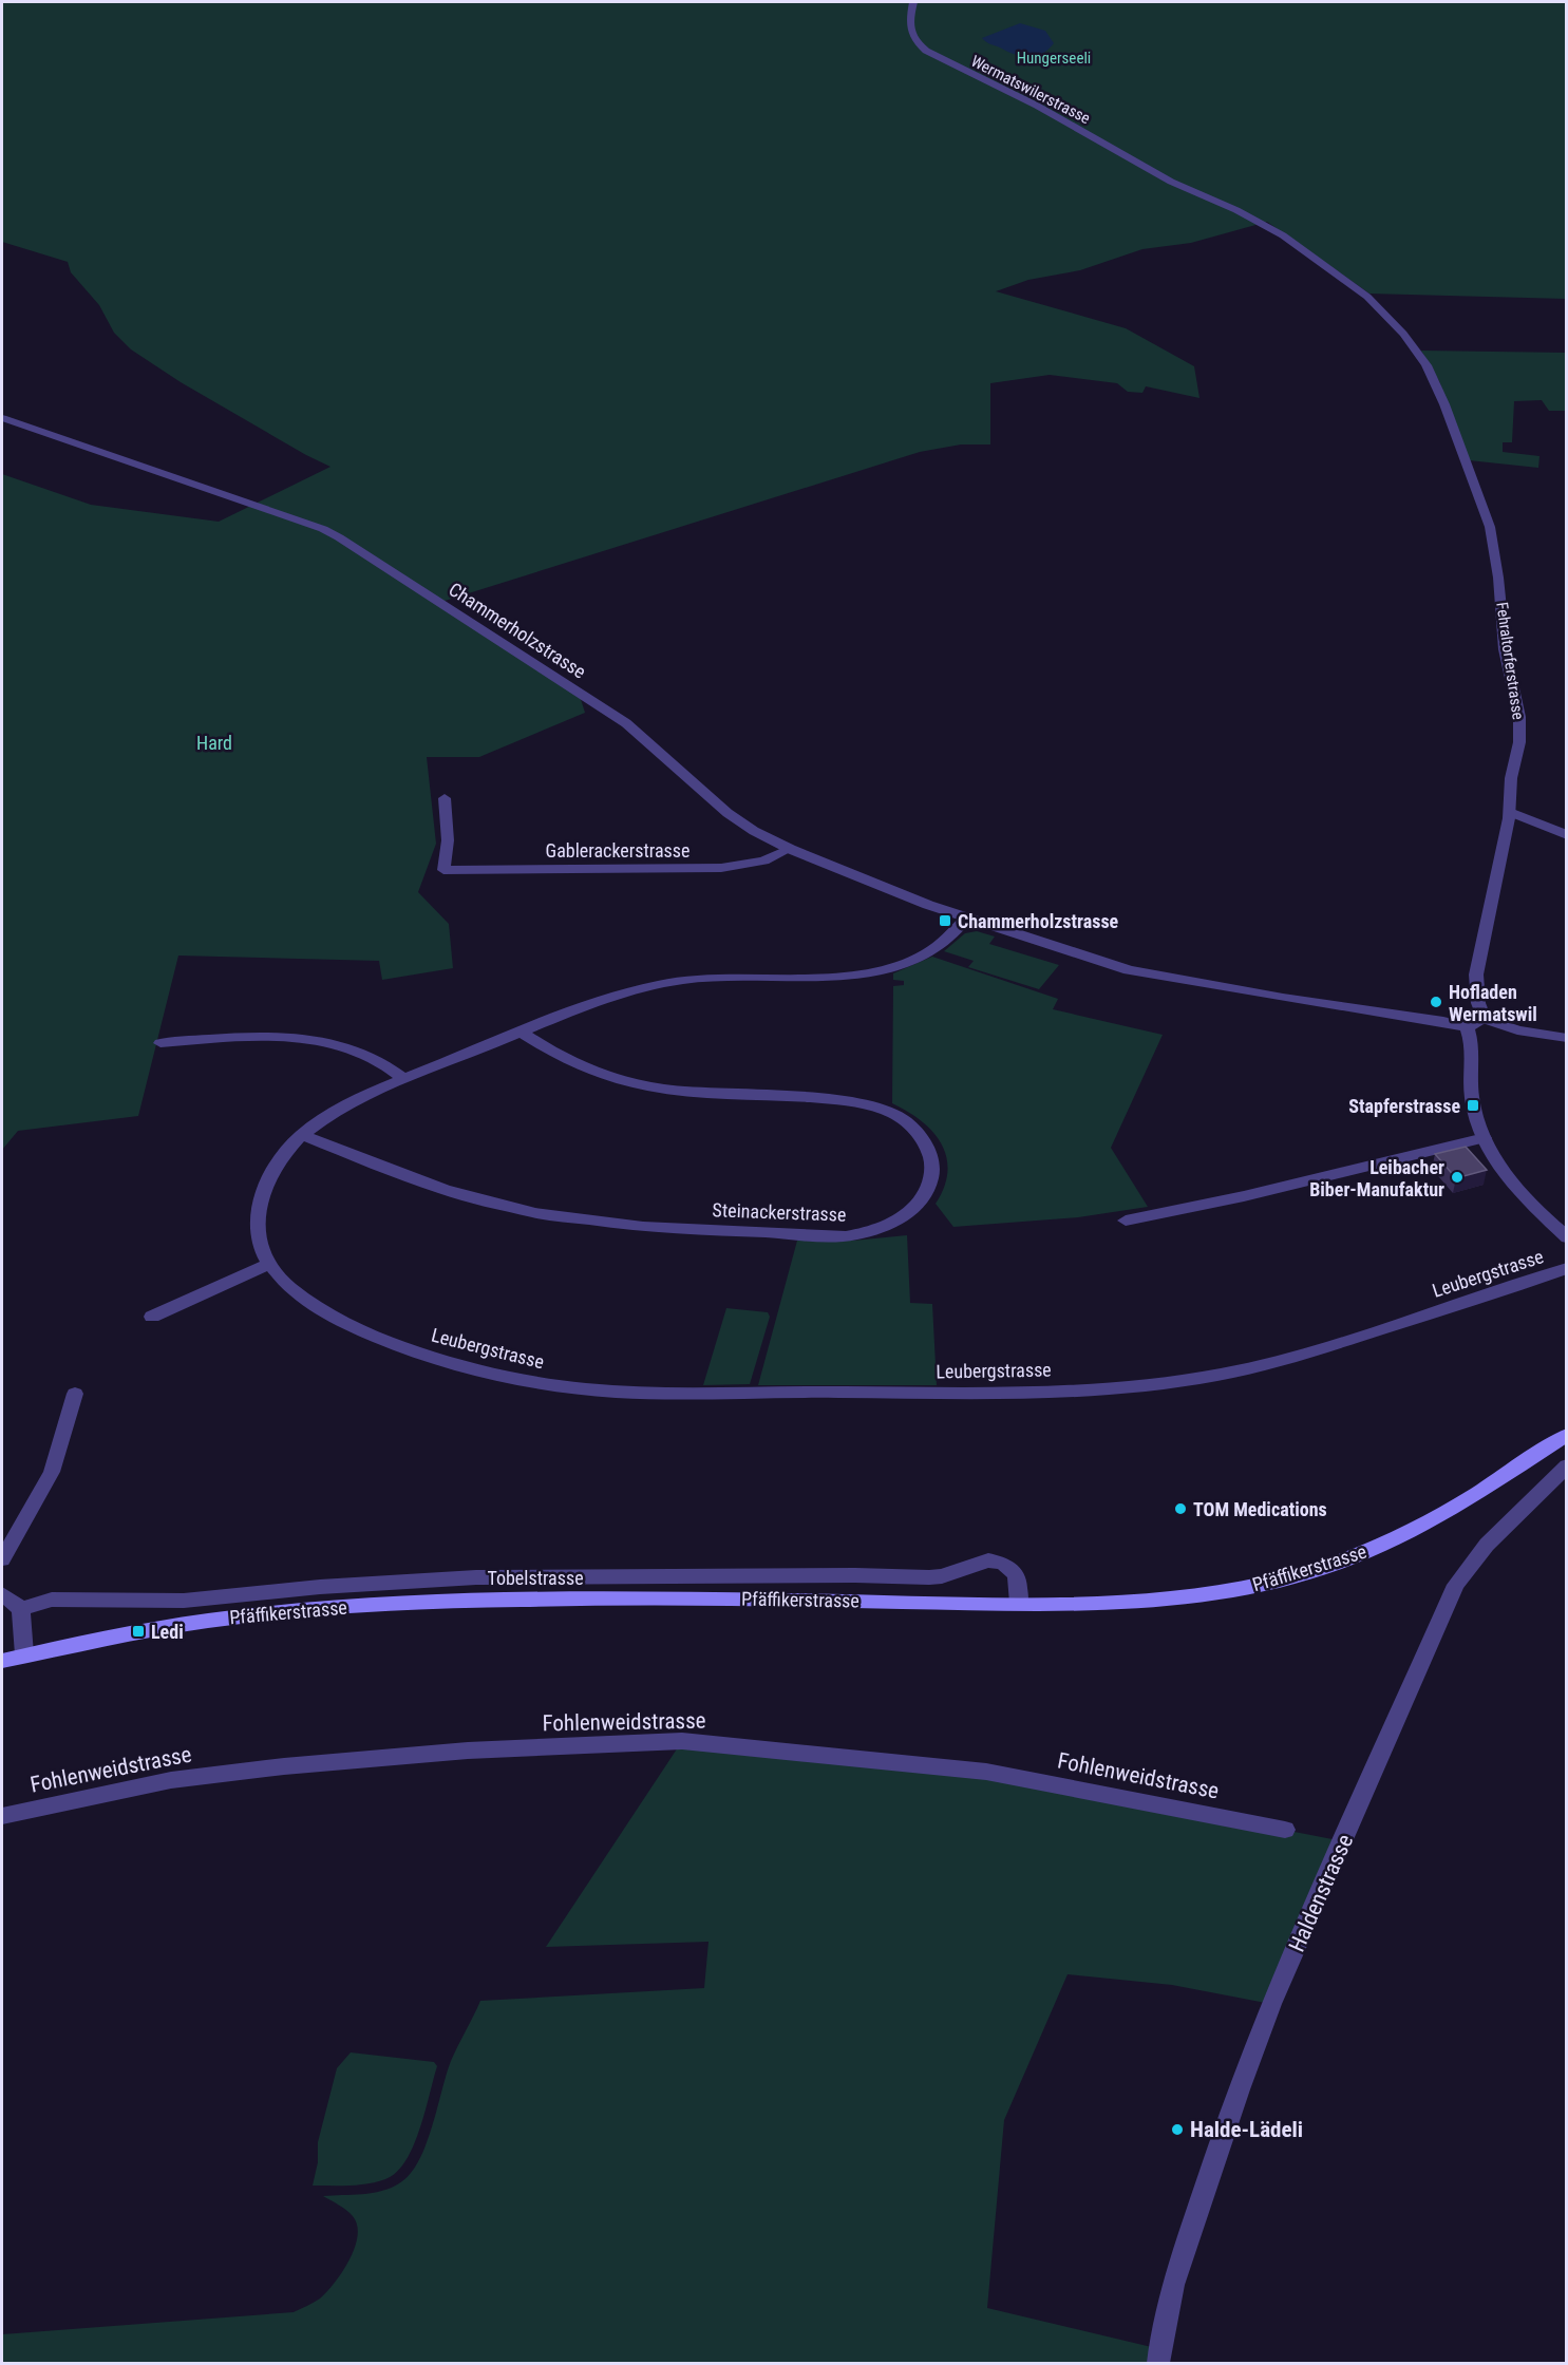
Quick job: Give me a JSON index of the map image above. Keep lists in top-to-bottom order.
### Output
{
  "streets": {
    "main road": ["Pfäffikerstrasse"],
    "street": [
      "Wermatswilerstrasse",
      "Chammerholzstrasse",
      "Fehraltorferstrasse",
      "Gablerackerstrasse",
      "Steinackerstrasse",
      "Leubergstrasse",
      "Tobelstrasse",
      "Fohlenweidstrasse",
      "Haldenstrasse"
    ]
  },
  "crossings": [
    ["Wermatswilerstrasse", "Fehraltorferstrasse"],
    ["Chammerholzstrasse", "Gablerackerstrasse"],
    ["Chammerholzstrasse", "Leubergstrasse"],
    ["Steinackerstrasse", "Leubergstrasse"],
    ["Pfäffikerstrasse", "Tobelstrasse"]
  ],
  "parks": ["Hungerseeli", "Hard"],
  "places": {
    "transit": ["Chammerholzstrasse", "Stapferstrasse", "Ledi"],
    "other": [
      "Hofladen Wermatswil",
      "Leibacher Biber-Manufaktur",
      "TOM Medications",
      "Halde-Lädeli"
    ]
  }
}
